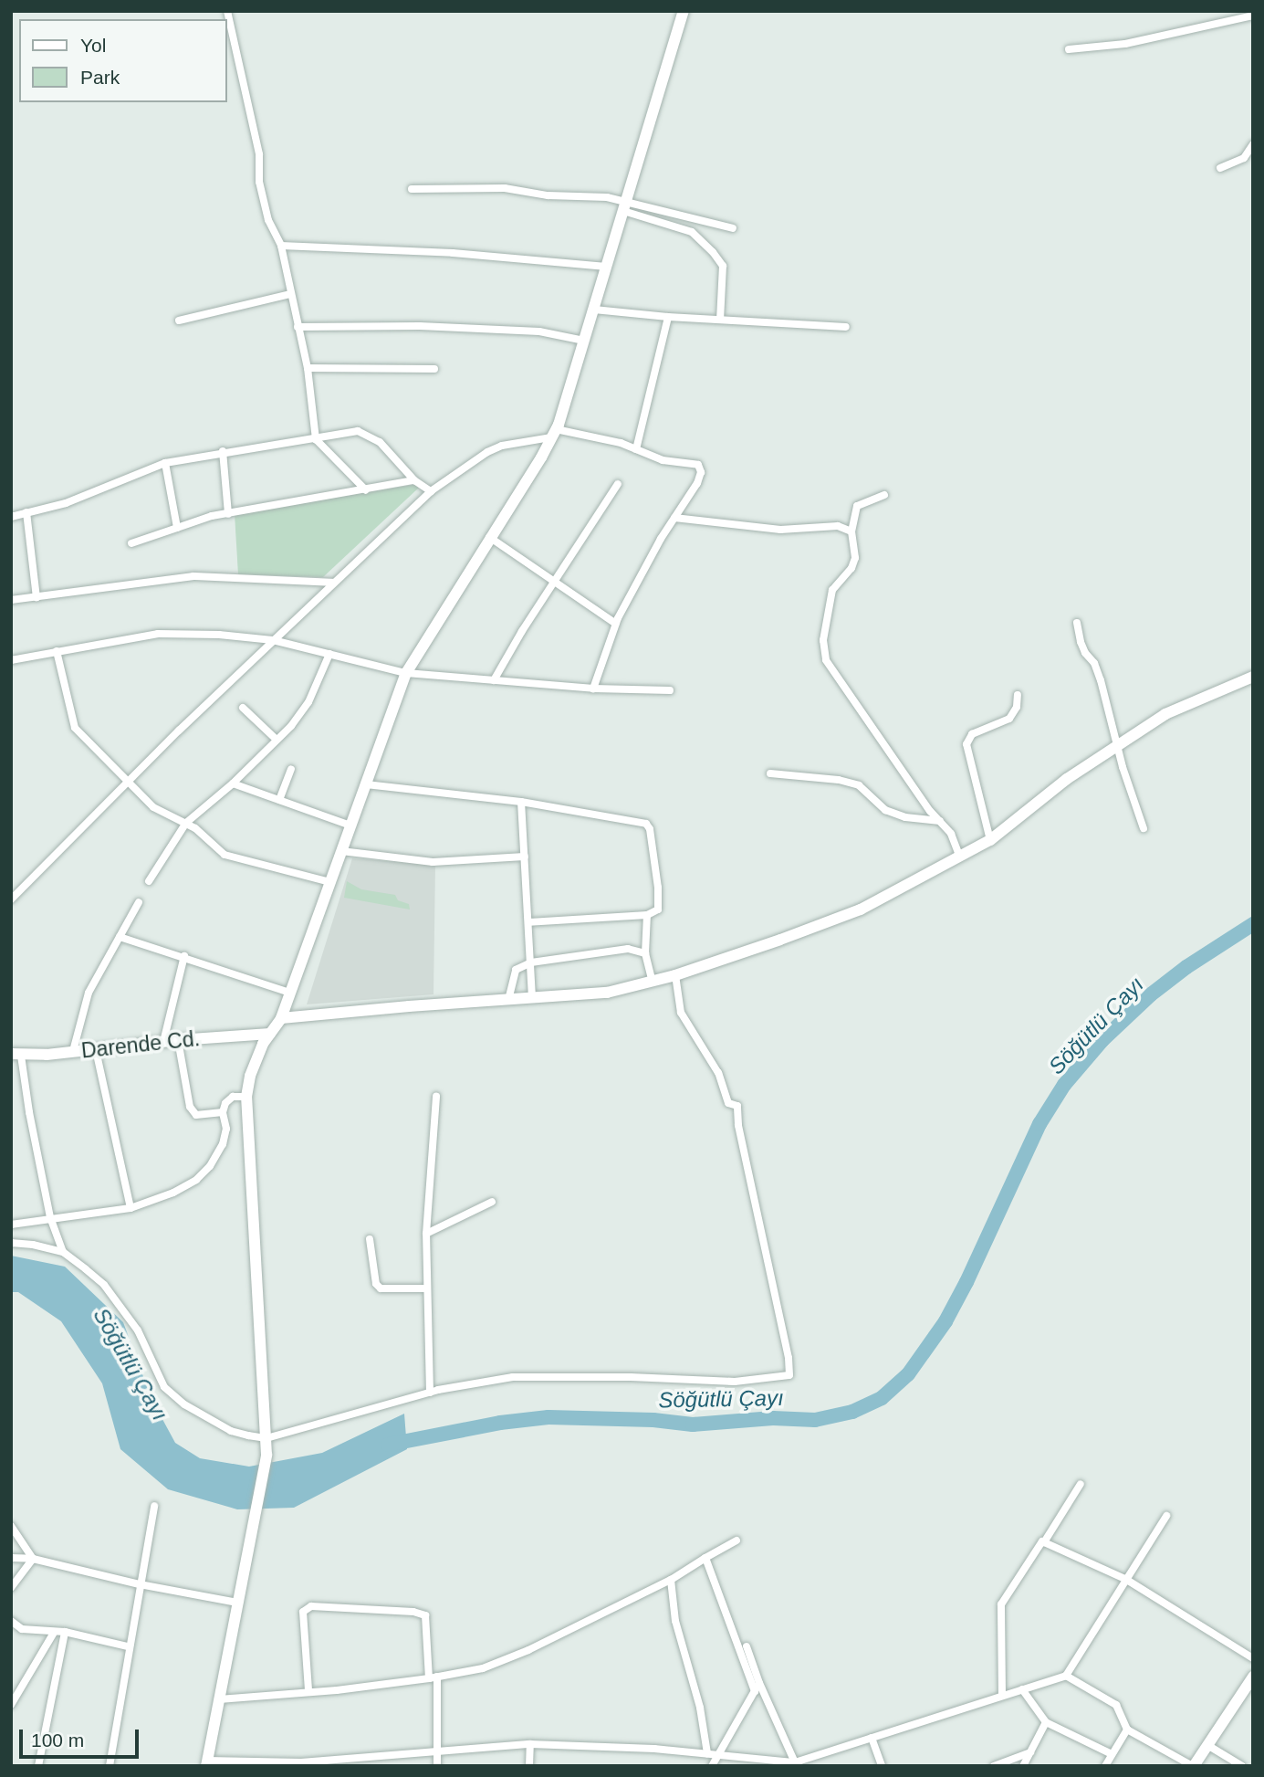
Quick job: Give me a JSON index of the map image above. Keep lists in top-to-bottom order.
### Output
{
  "streets": {
    "main road": ["Darende Cd."]
  },
  "water": ["Söğütlü Çayı"],
  "legend": ["Yol", "Park"],
  "scale_bar": "100 m"
}
